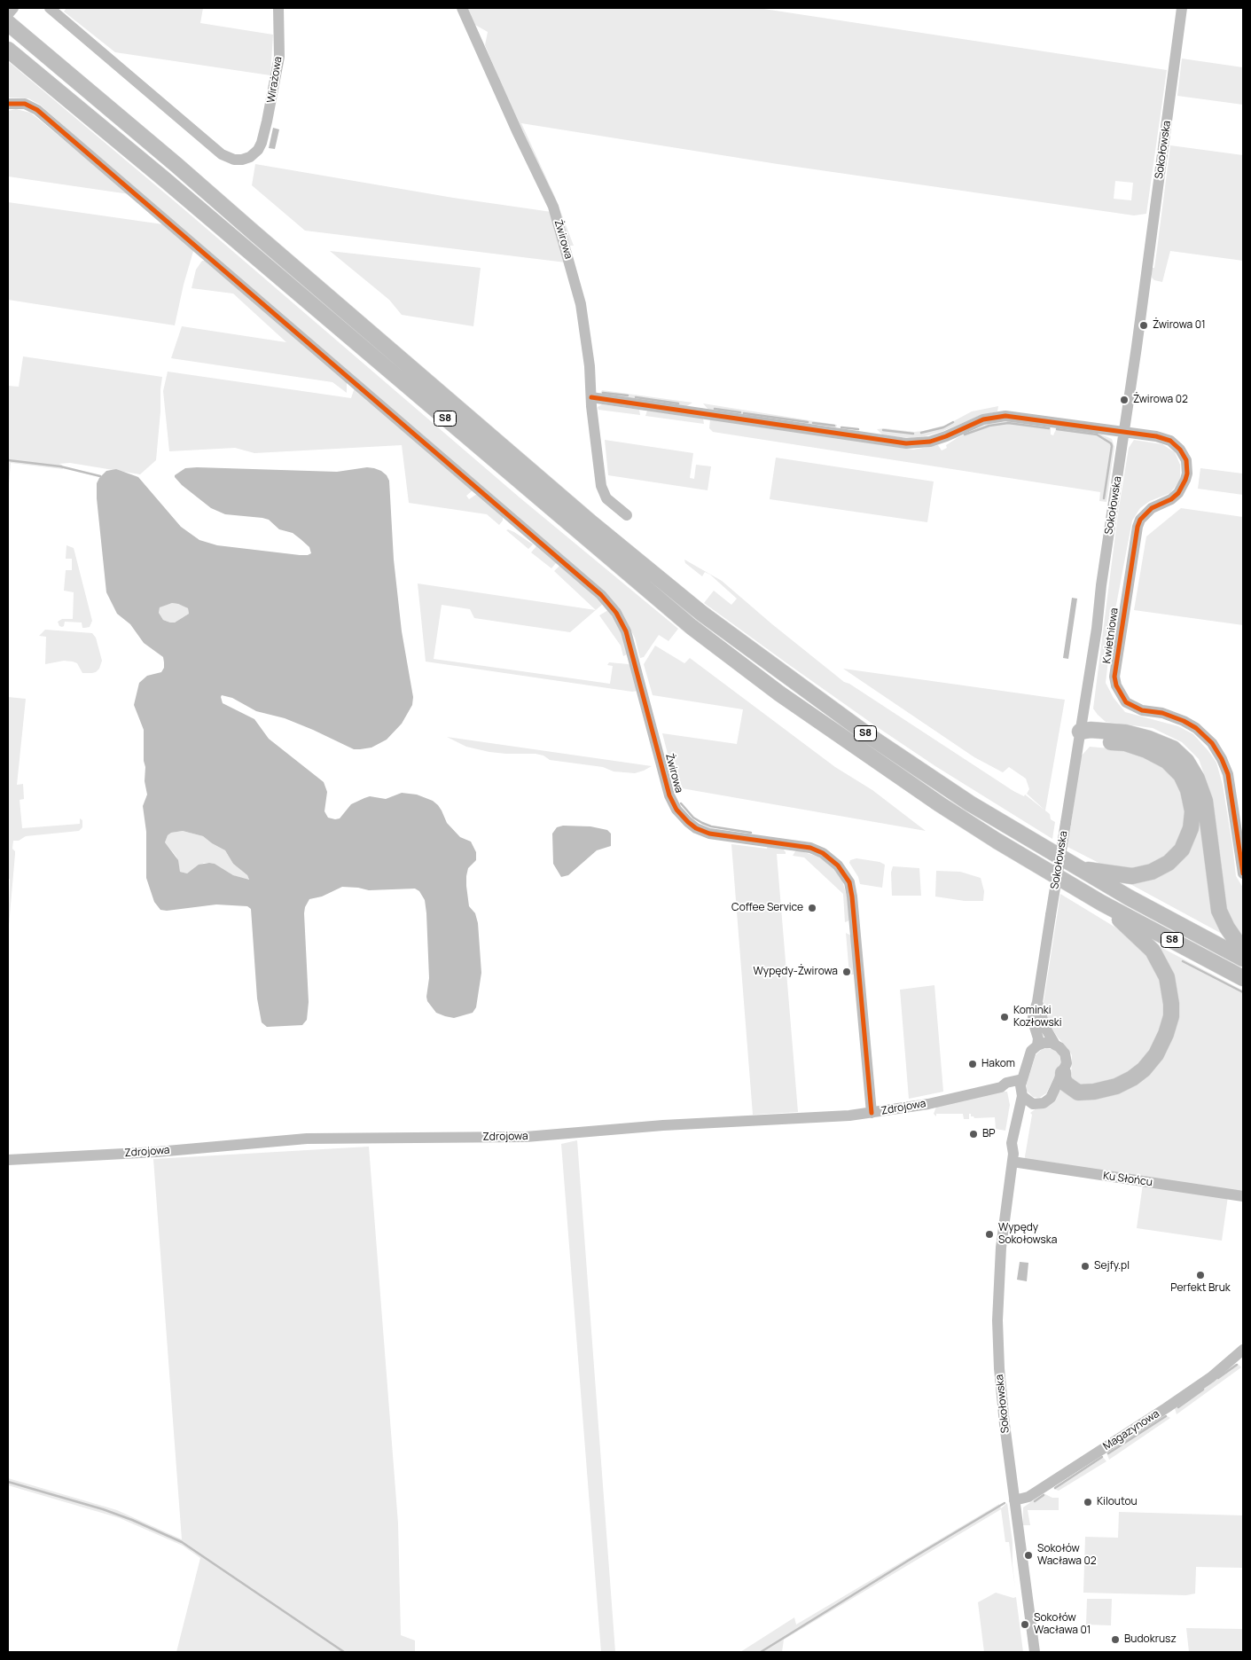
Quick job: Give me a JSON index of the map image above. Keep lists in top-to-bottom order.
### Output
{
  "streets": {
    "highway": ["S8"],
    "street": [
      "Wirażowa",
      "Sokołowska",
      "Żwirowa",
      "Kwietniowa",
      "Zdrojowa",
      "Ku Słońcu",
      "Magazynowa"
    ]
  },
  "crossings": [
    ["Sokołowska", "Kwietniowa"],
    ["Sokołowska", "Zdrojowa"],
    ["Sokołowska", "Ku Słońcu"],
    ["Sokołowska", "Magazynowa"],
    ["Żwirowa", "Kwietniowa"],
    ["Żwirowa", "Zdrojowa"]
  ],
  "places": [
    "Żwirowa 01",
    "Żwirowa 02",
    "Coffee Service",
    "Wypędy-Żwirowa",
    "Kominki Kozłowski",
    "Hakom",
    "BP",
    "Wypędy Sokołowska",
    "Sejfy.pl",
    "Perfekt Bruk",
    "Kiloutou",
    "Sokołów Wacława 02",
    "Sokołów Wacława 01",
    "Budokrusz"
  ]
}
